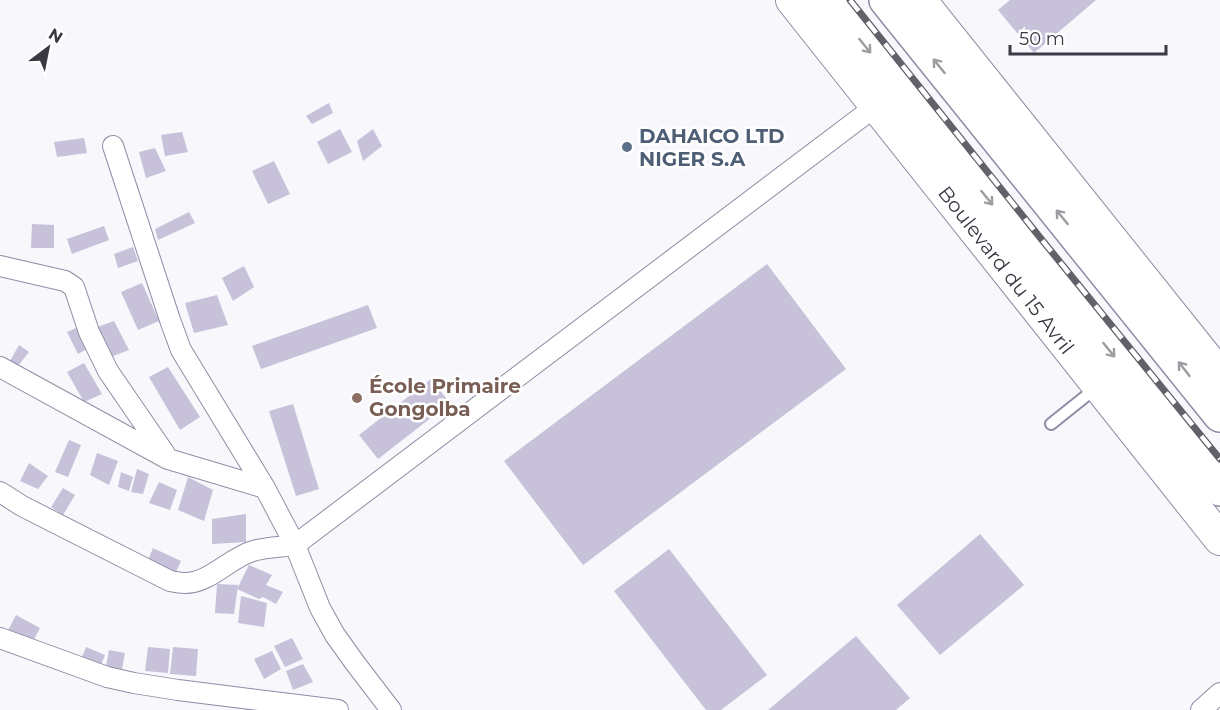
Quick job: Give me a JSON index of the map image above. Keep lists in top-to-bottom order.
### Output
{
  "streets": {
    "highway": ["Boulevard du 15 Avril"]
  },
  "places": ["DAHAICO LTD NIGER S.A", "École Primaire Gongolba"],
  "scale_bar": "50 m",
  "north": "top right"
}
